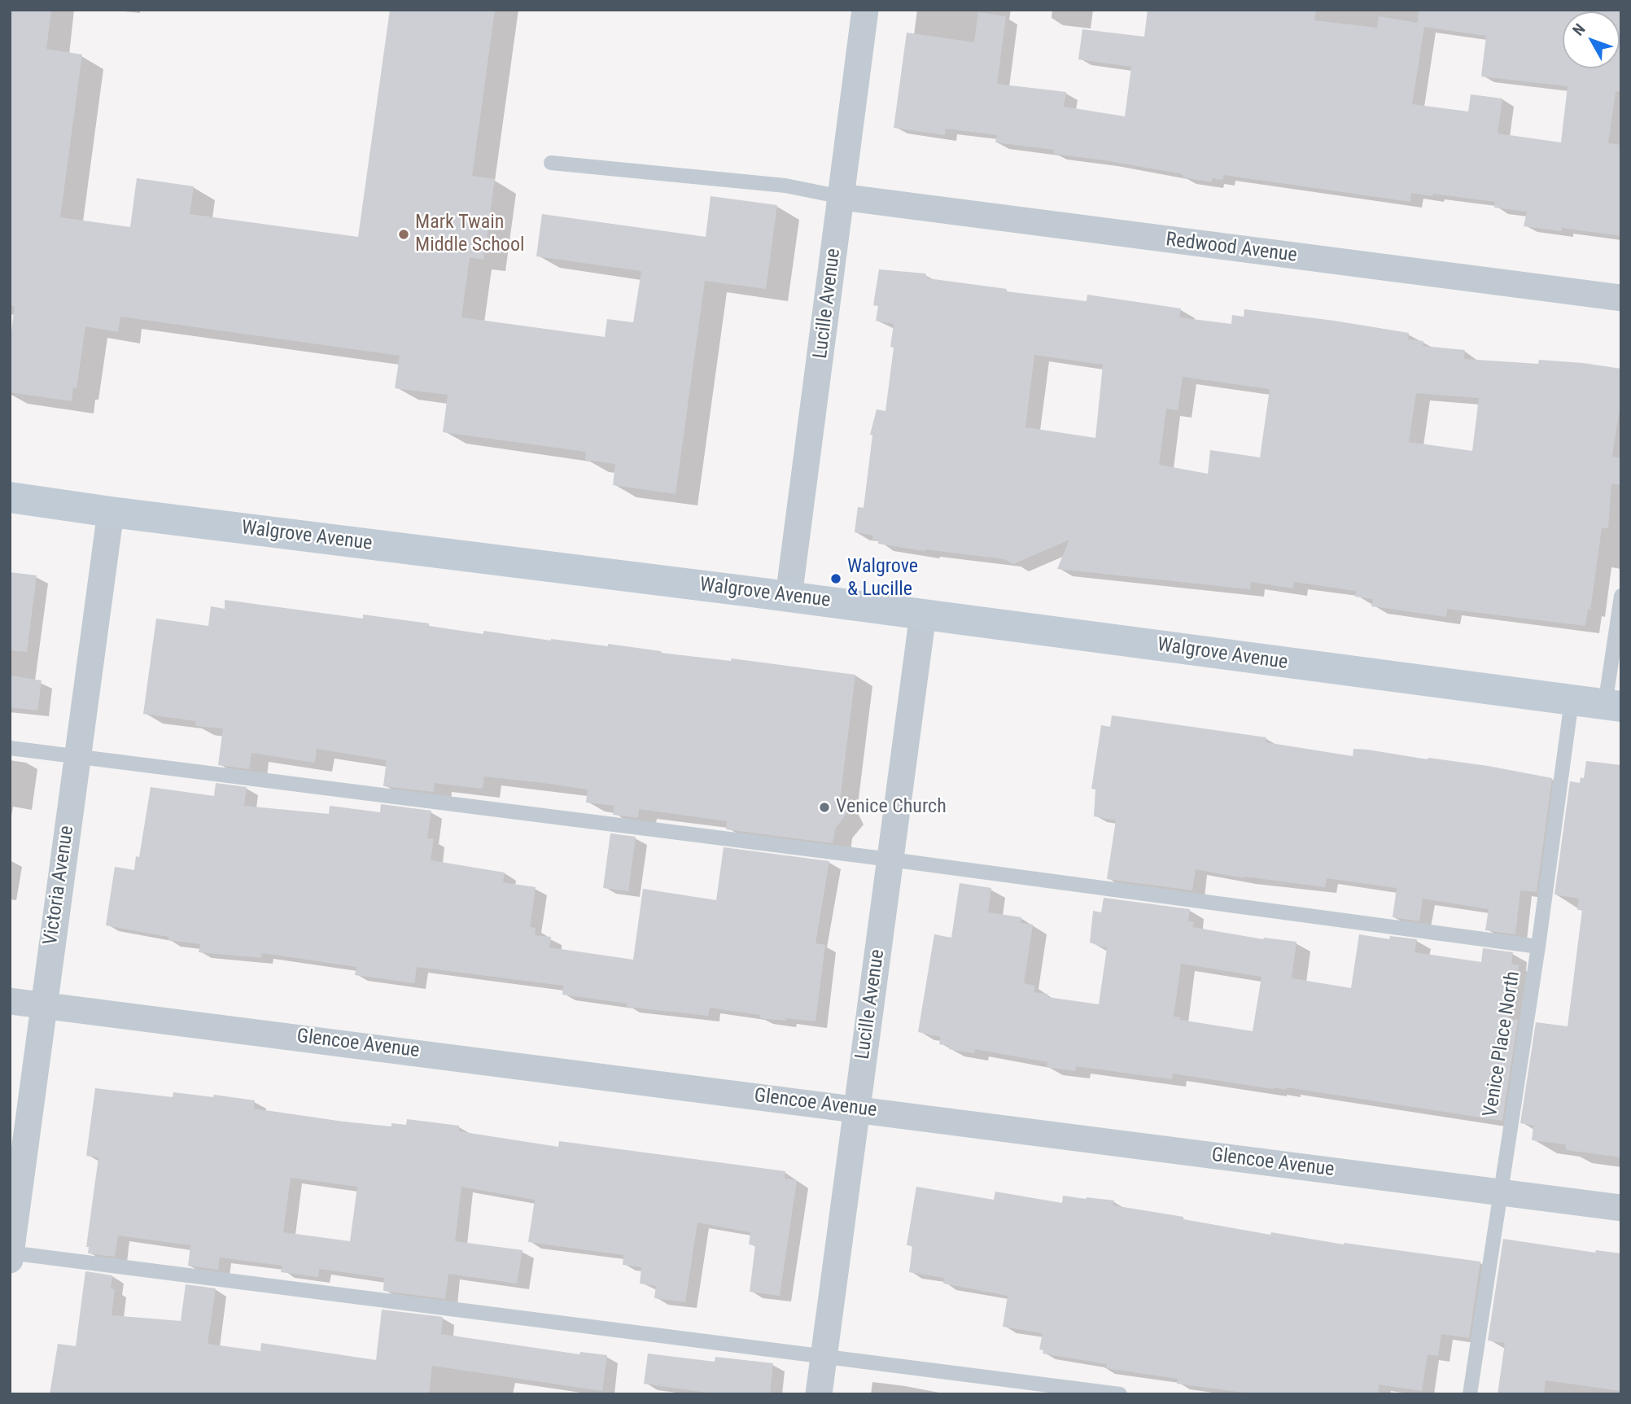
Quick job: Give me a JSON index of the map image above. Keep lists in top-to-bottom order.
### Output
{
  "streets": {
    "street": [
      "Redwood Avenue",
      "Lucille Avenue",
      "Walgrove Avenue",
      "Victoria Avenue",
      "Glencoe Avenue"
    ],
    "lane": ["Venice Place North"]
  },
  "crossings": [
    ["Redwood Avenue", "Lucille Avenue"],
    ["Lucille Avenue", "Walgrove Avenue"],
    ["Lucille Avenue", "Glencoe Avenue"],
    ["Walgrove Avenue", "Victoria Avenue"],
    ["Walgrove Avenue", "Venice Place North"],
    ["Victoria Avenue", "Glencoe Avenue"],
    ["Glencoe Avenue", "Venice Place North"]
  ],
  "places": ["Mark Twain Middle School", "Walgrove & Lucille", "Venice Church"],
  "north": "top left"
}
